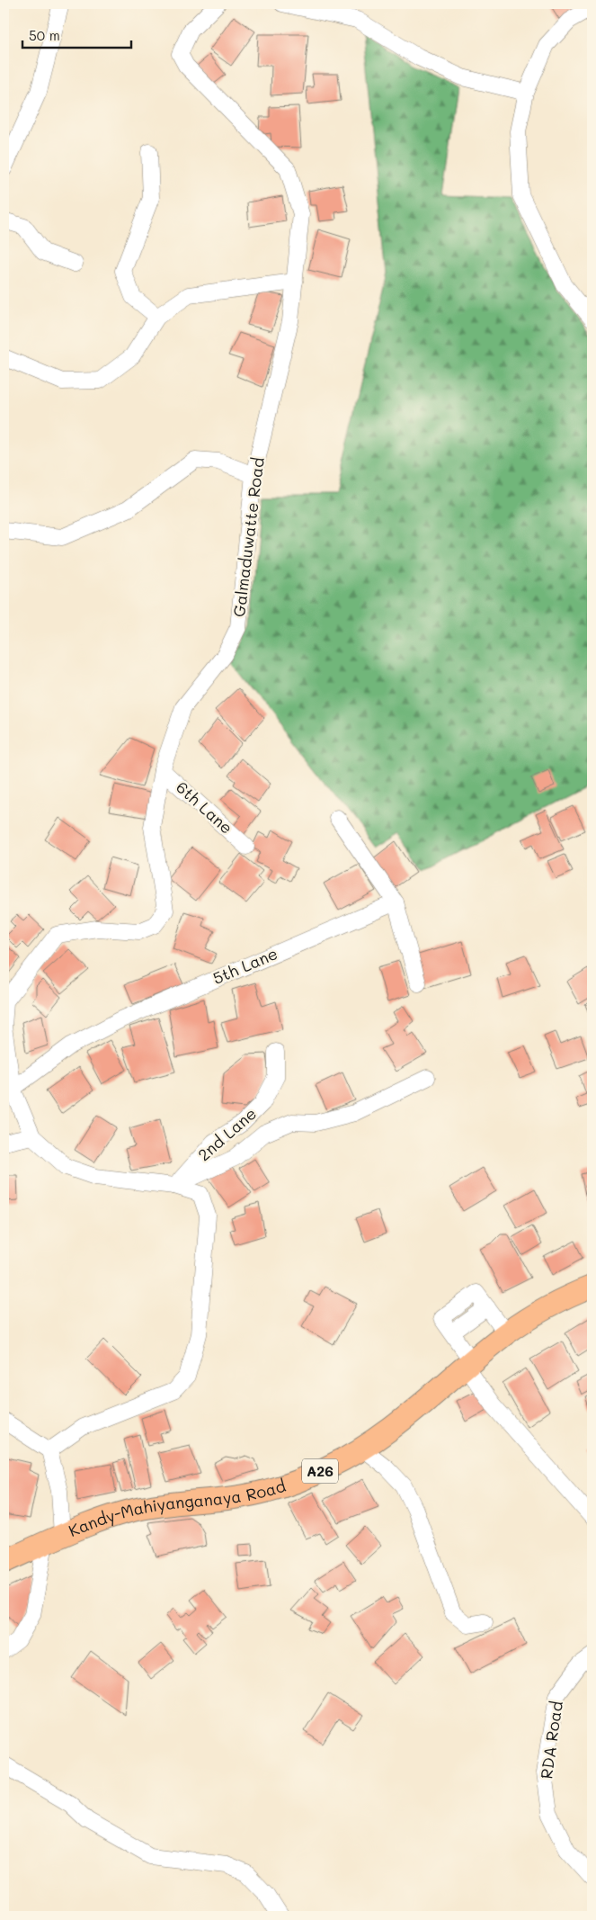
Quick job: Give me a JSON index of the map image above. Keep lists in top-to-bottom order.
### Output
{
  "streets": {
    "highway": ["A26", "Kandy-Mahiyanganaya Road"],
    "street": [
      "Galmaduwatte Road",
      "6th Lane",
      "5th Lane",
      "2nd Lane",
      "RDA Road"
    ]
  },
  "crossings": [
    ["Galmaduwatte Road", "6th Lane"],
    ["Galmaduwatte Road", "5th Lane"],
    ["Galmaduwatte Road", "2nd Lane"]
  ],
  "scale_bar": "50 m"
}
